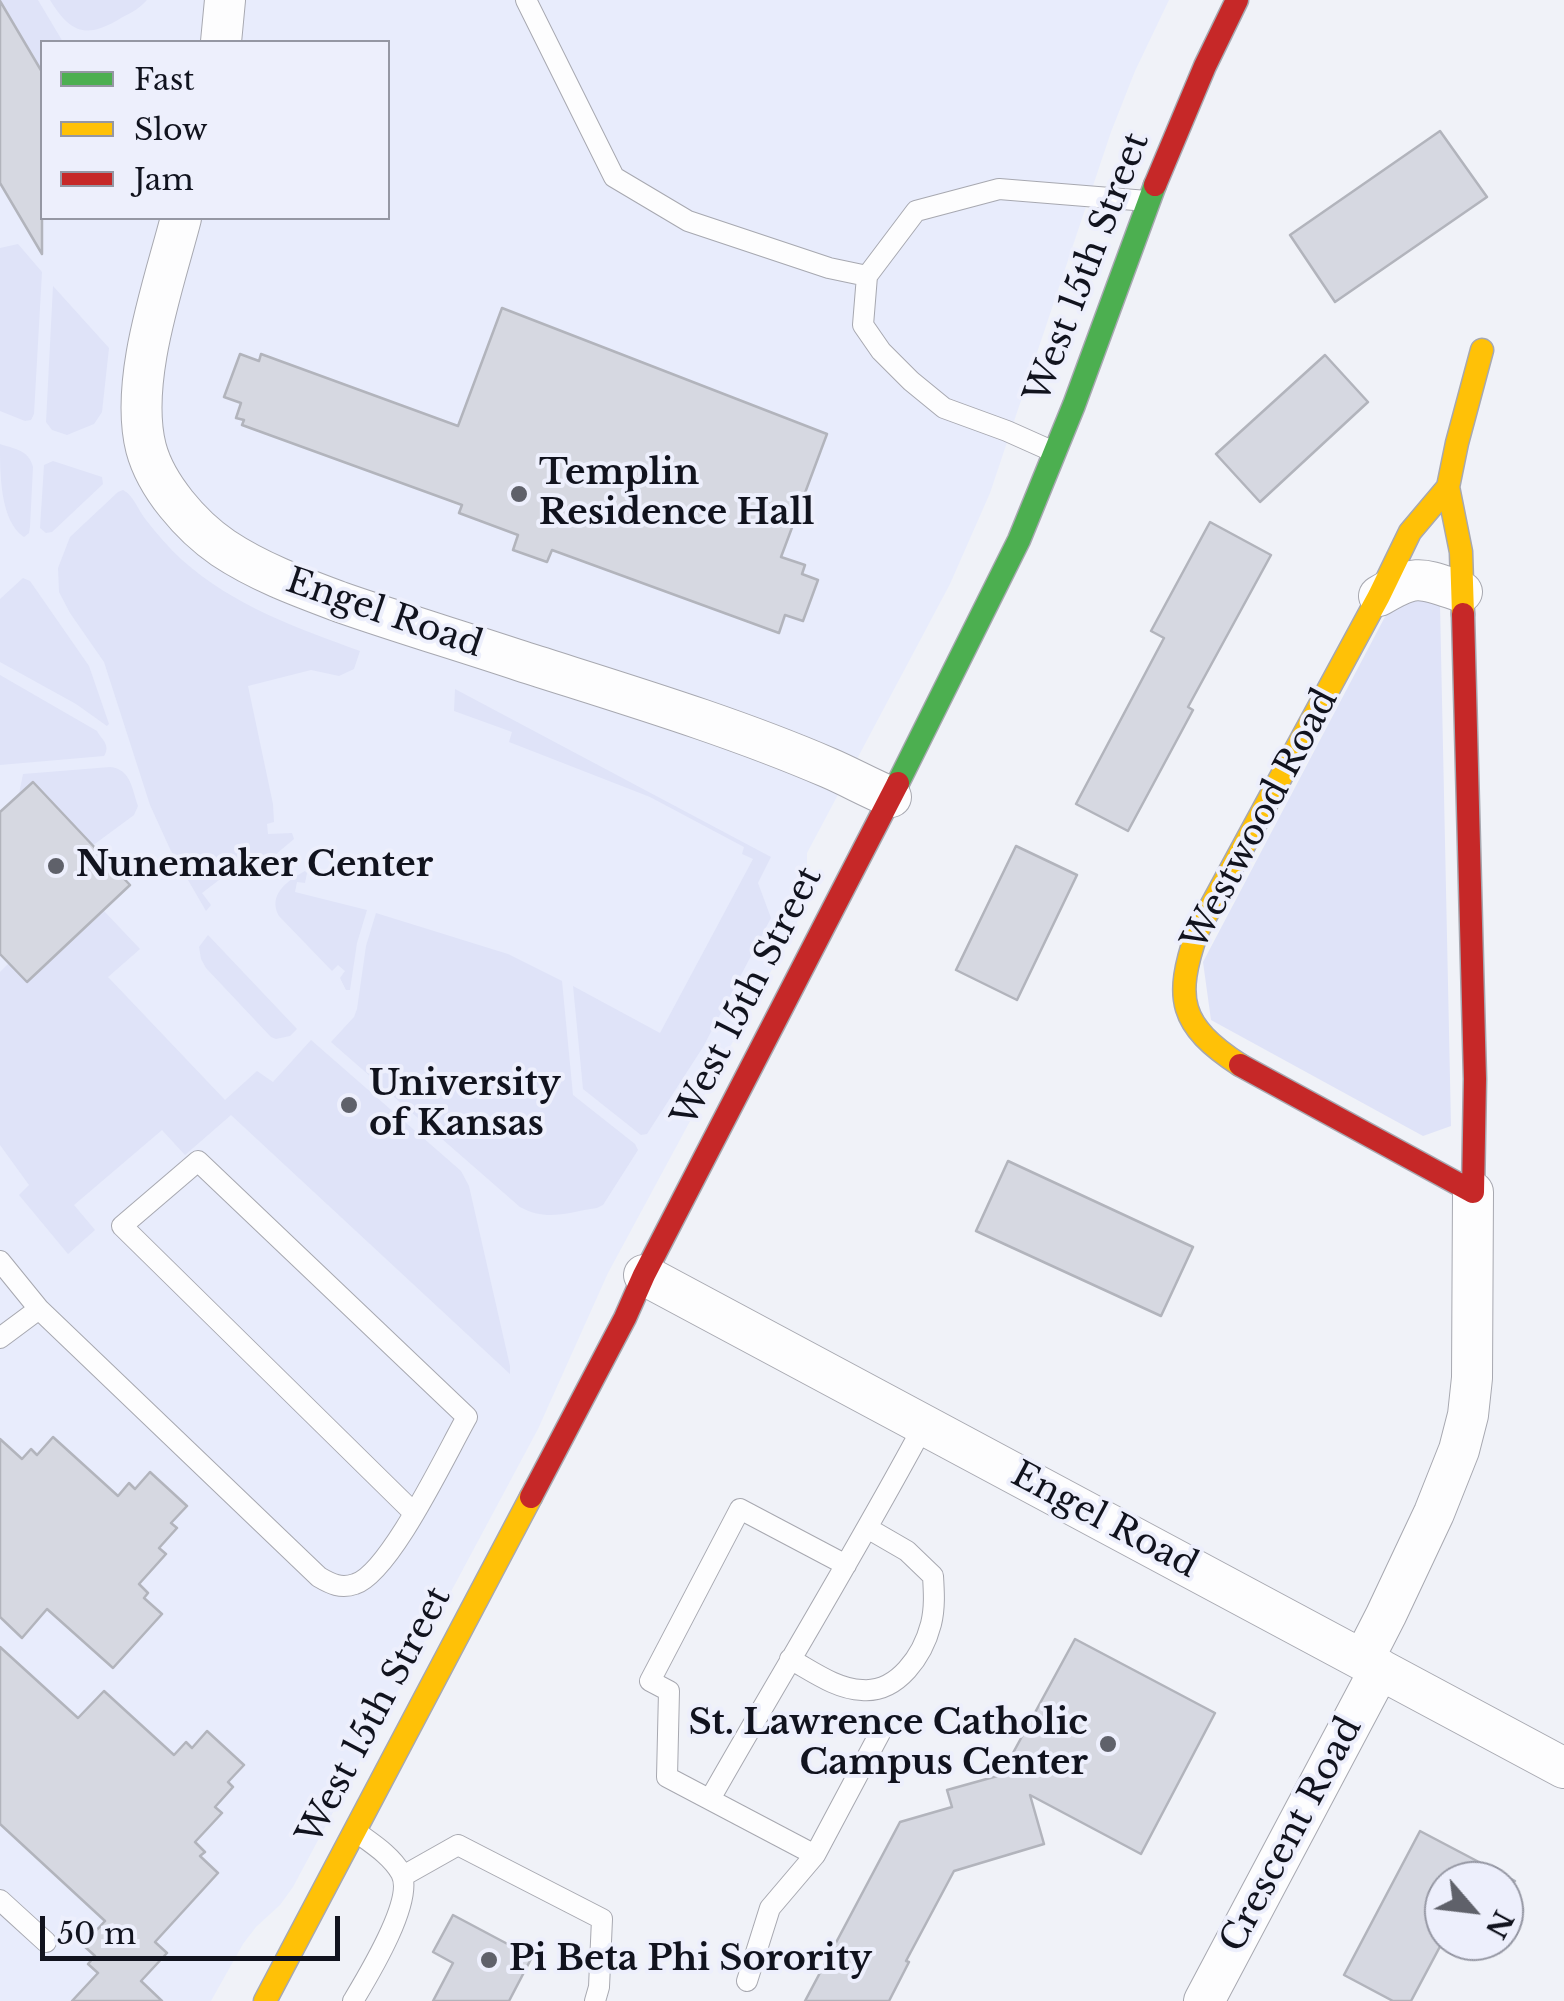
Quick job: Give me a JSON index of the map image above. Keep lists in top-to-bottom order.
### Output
{
  "streets": {
    "street": [
      "West 15th Street",
      "Engel Road",
      "Westwood Road",
      "Crescent Road"
    ]
  },
  "crossings": [
    ["West 15th Street", "Engel Road"],
    ["Engel Road", "Westwood Road"],
    ["Engel Road", "Crescent Road"],
    ["Westwood Road", "Crescent Road"]
  ],
  "places": [
    "Templin Residence Hall",
    "Nunemaker Center",
    "University of Kansas",
    "St. Lawrence Catholic Campus Center",
    "Pi Beta Phi Sorority"
  ],
  "legend": ["Fast", "Slow", "Jam"],
  "scale_bar": "50 m",
  "north": "bottom right"
}
